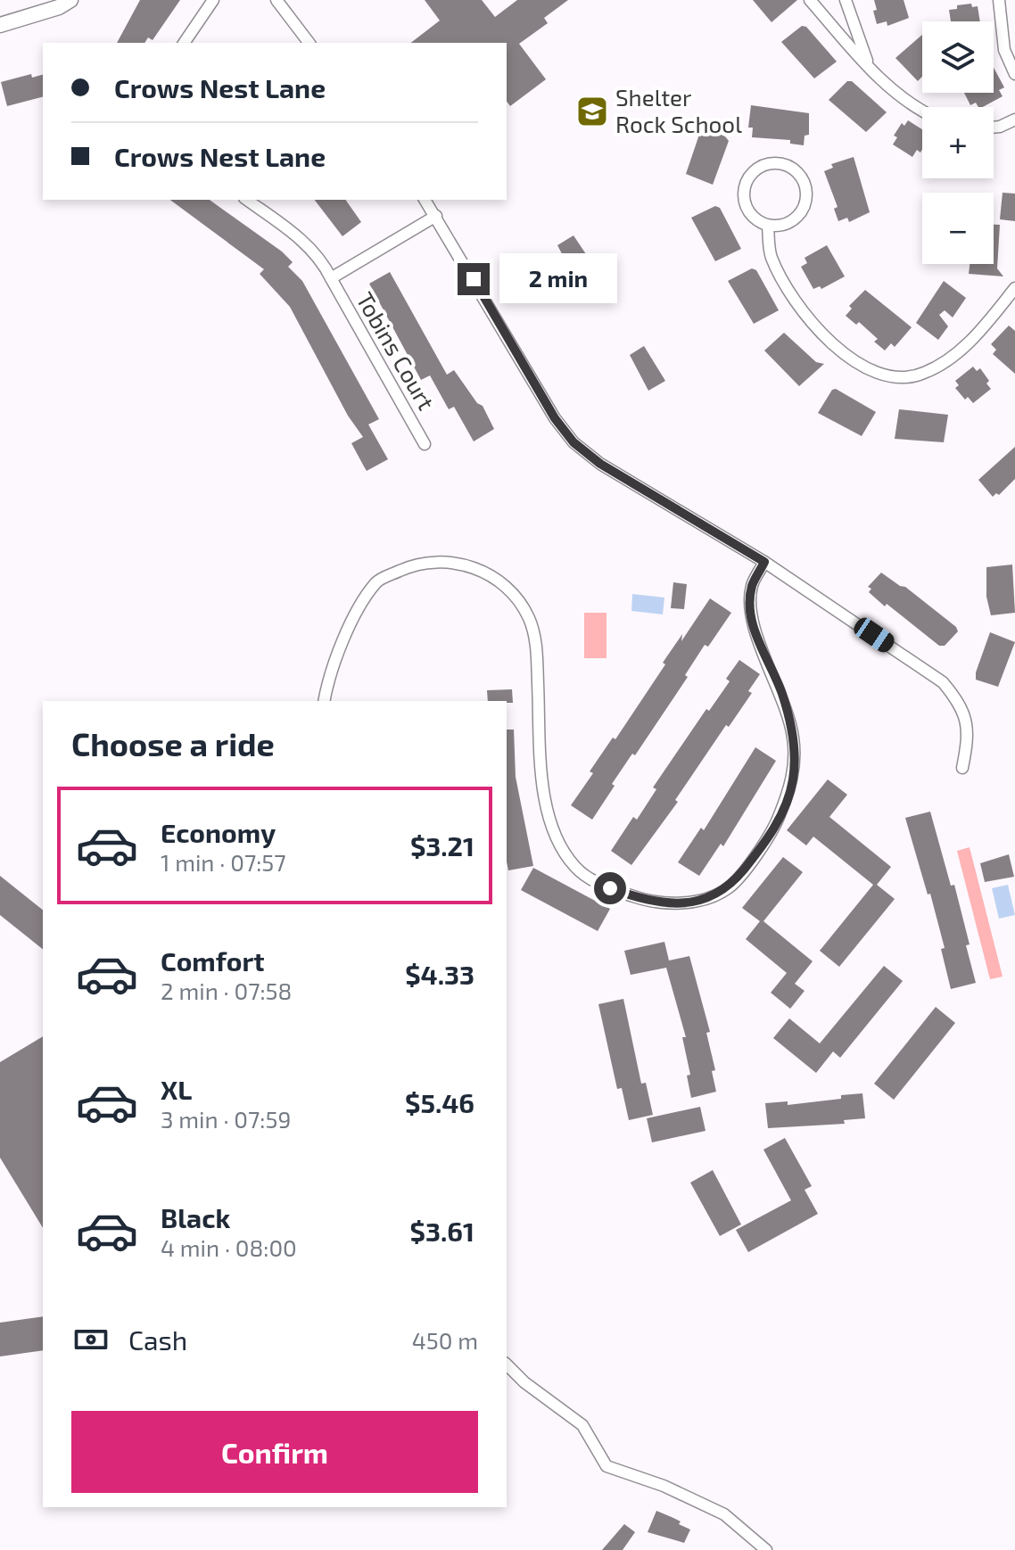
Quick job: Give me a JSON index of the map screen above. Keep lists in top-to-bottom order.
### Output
{
  "streets": {
    "street": ["Tobins Court"]
  },
  "places": {
    "school or university": ["Shelter Rock School"]
  },
  "page": {
    "map_buttons": ["+", "−"],
    "banner": ["Crows Nest Lane", "Crows Nest Lane"],
    "bubble": "2 min",
    "heading": "Choose a ride",
    "list": [
      {
        "name": "Economy",
        "note": "1 min · 07:57",
        "value": "$3.21"
      },
      {
        "name": "Comfort",
        "note": "2 min · 07:58",
        "value": "$4.33"
      },
      {
        "name": "XL",
        "note": "3 min · 07:59",
        "value": "$5.46"
      },
      {
        "name": "Black",
        "note": "4 min · 08:00",
        "value": "$3.61"
      }
    ],
    "pay": ["Cash", "450 m"],
    "buttons": "Confirm"
  }
}
